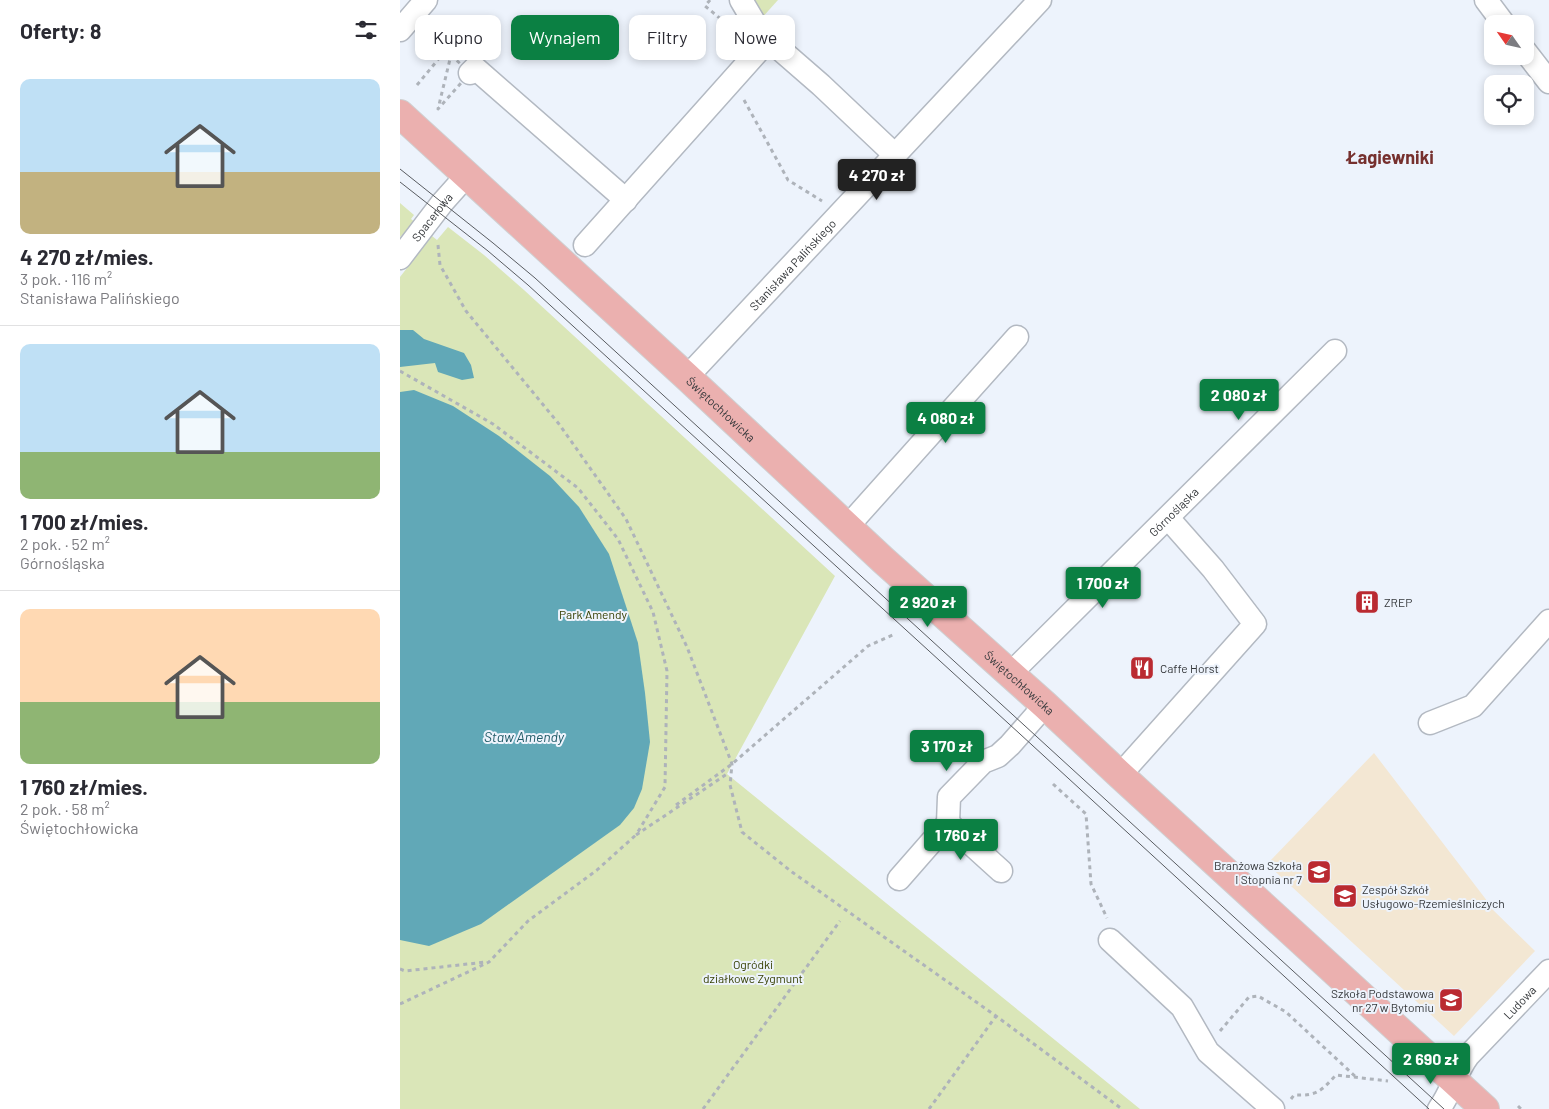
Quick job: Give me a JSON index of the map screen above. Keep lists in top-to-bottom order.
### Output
{
  "streets": {
    "main road": ["Świętochłowicka"],
    "street": [
      "Spacerowa",
      "Stanisława Palińskiego",
      "Górnośląska",
      "Ludowa"
    ]
  },
  "crossings": [
    ["Spacerowa", "Świętochłowicka"],
    ["Stanisława Palińskiego", "Świętochłowicka"],
    ["Świętochłowicka", "Górnośląska"],
    ["Świętochłowicka", "Ludowa"]
  ],
  "districts": ["Łagiewniki"],
  "water": ["Staw Amendy"],
  "parks": ["Park Amendy", "Ogródki działkowe Zygmunt"],
  "places": {
    "building": ["ZREP"],
    "restaurant": ["Caffe Horst"],
    "school or university": ["Branżowa Szkoła I Stopnia nr 7", "Zespół Szkół Usługowo-Rzemieślniczych", "Szkoła Podstawowa nr 27 w Bytomiu"]
  },
  "north": "top left",
  "page": {
    "heading": "Oferty: 8",
    "chip": [
      "Kupno",
      "Wynajem",
      "Filtry",
      "Nowe"
    ],
    "list": [
      {
        "name": "4 270 zł/mies.",
        "note": "3 pok. · 116 m² · Stanisława Palińskiego"
      },
      {
        "name": "1 700 zł/mies.",
        "note": "2 pok. · 52 m² · Górnośląska"
      },
      {
        "name": "1 760 zł/mies.",
        "note": "2 pok. · 58 m² · Świętochłowicka"
      }
    ],
    "price": [
      "4 270 zł",
      "2 080 zł",
      "4 080 zł",
      "1 700 zł",
      "2 920 zł",
      "3 170 zł",
      "1 760 zł",
      "2 690 zł"
    ]
  }
}
